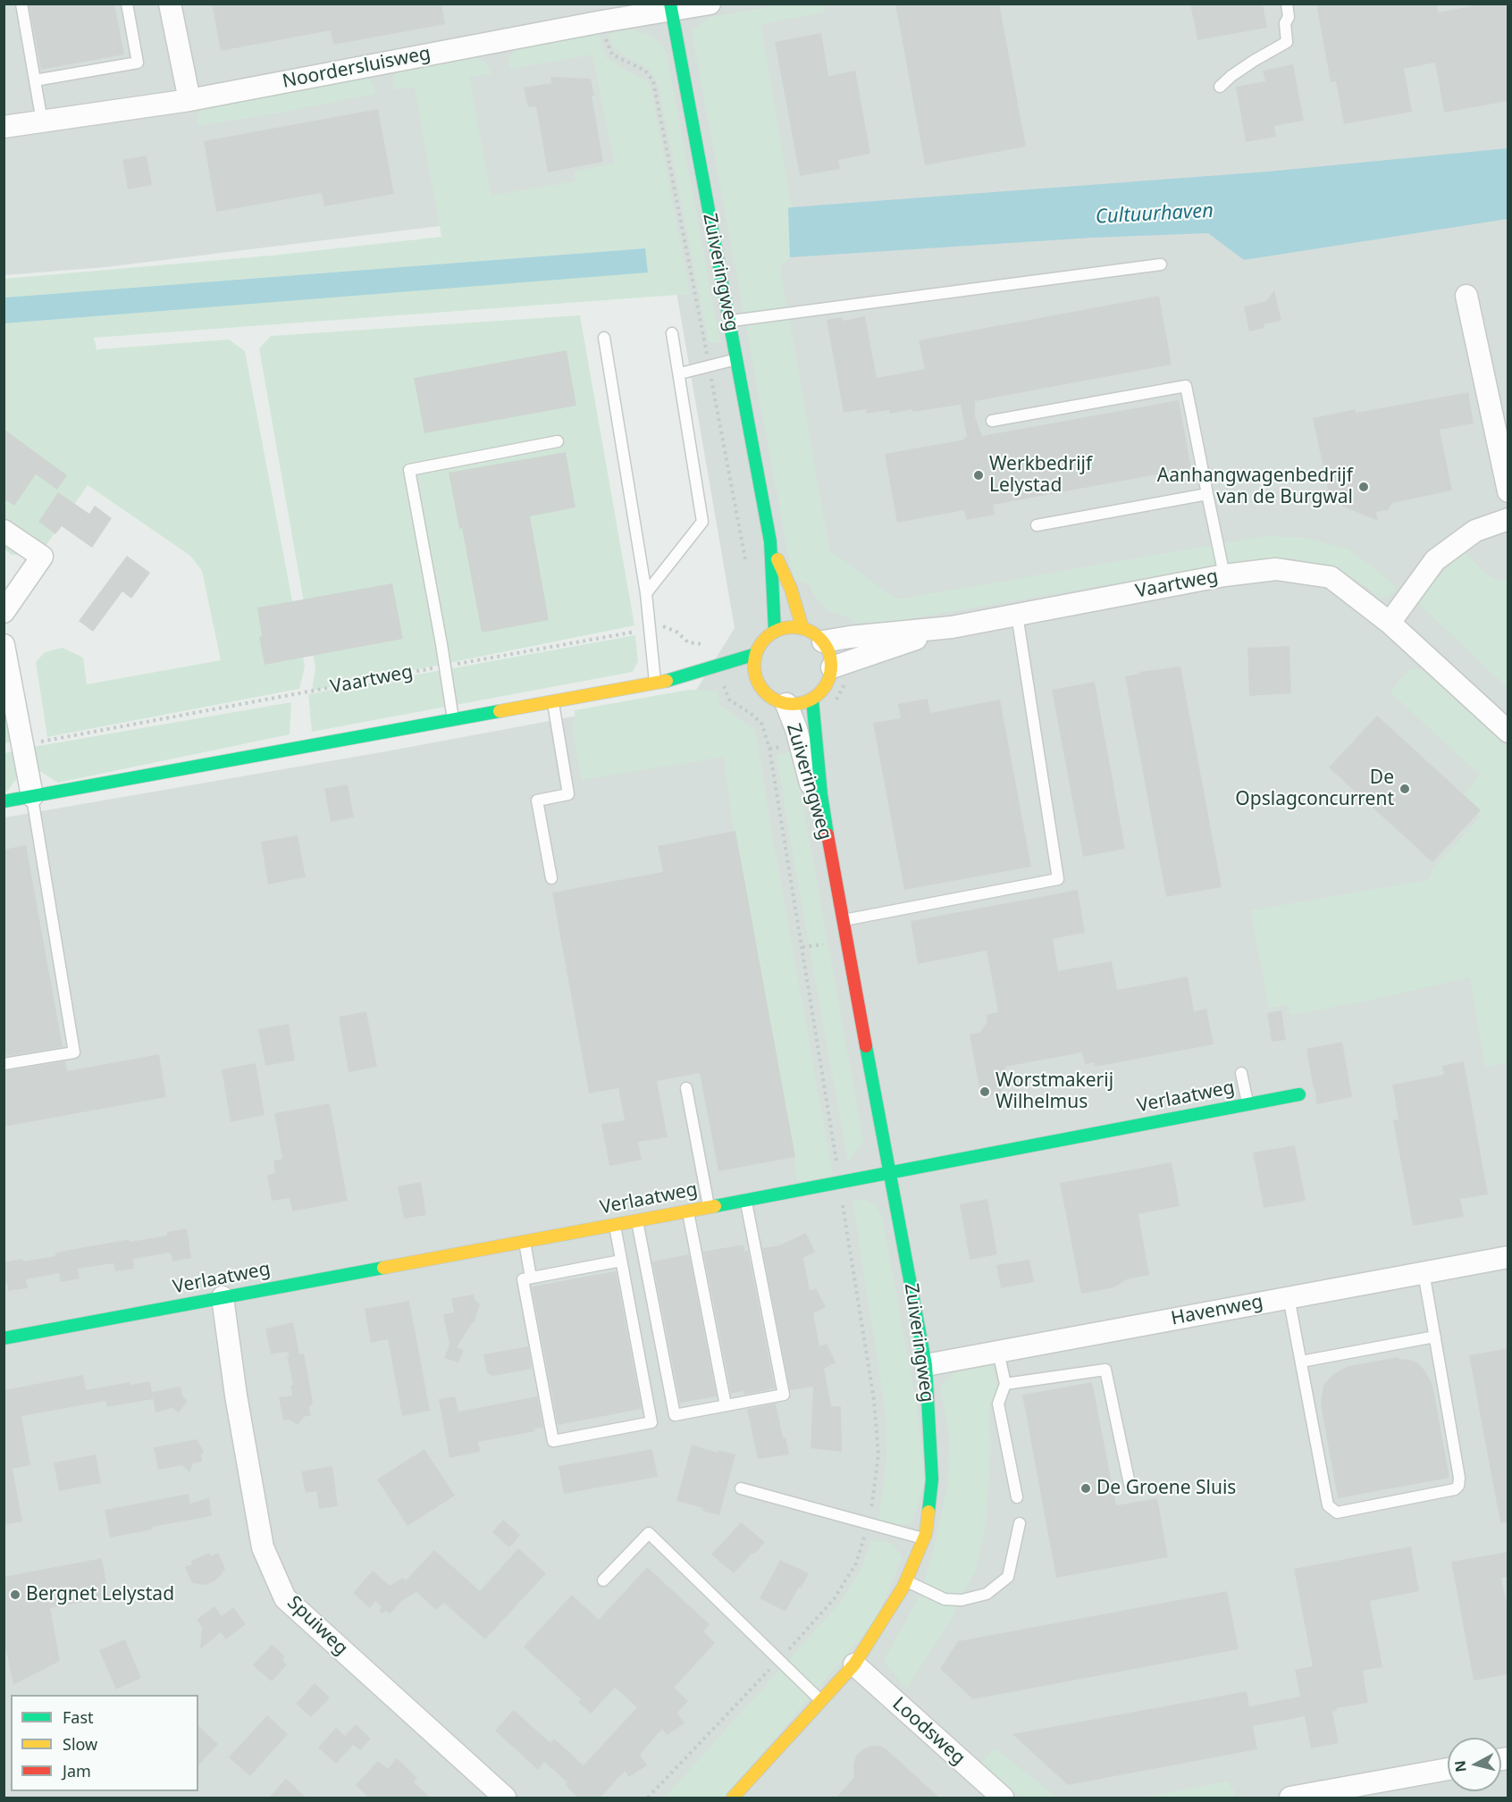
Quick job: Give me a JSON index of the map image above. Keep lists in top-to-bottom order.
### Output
{
  "streets": {
    "street": [
      "Noordersluisweg",
      "Zuiveringweg",
      "Vaartweg",
      "Verlaatweg",
      "Havenweg",
      "Spuiweg",
      "Loodsweg"
    ]
  },
  "crossings": [
    ["Noordersluisweg", "Zuiveringweg"],
    ["Zuiveringweg", "Vaartweg"],
    ["Zuiveringweg", "Verlaatweg"],
    ["Zuiveringweg", "Havenweg"],
    ["Zuiveringweg", "Loodsweg"],
    ["Verlaatweg", "Spuiweg"]
  ],
  "water": ["Cultuurhaven"],
  "places": [
    "Werkbedrijf Lelystad",
    "Aanhangwagenbedrijf van de Burgwal",
    "De Opslagconcurrent",
    "Worstmakerij Wilhelmus",
    "De Groene Sluis",
    "Bergnet Lelystad"
  ],
  "legend": ["Fast", "Slow", "Jam"],
  "north": "left"
}
